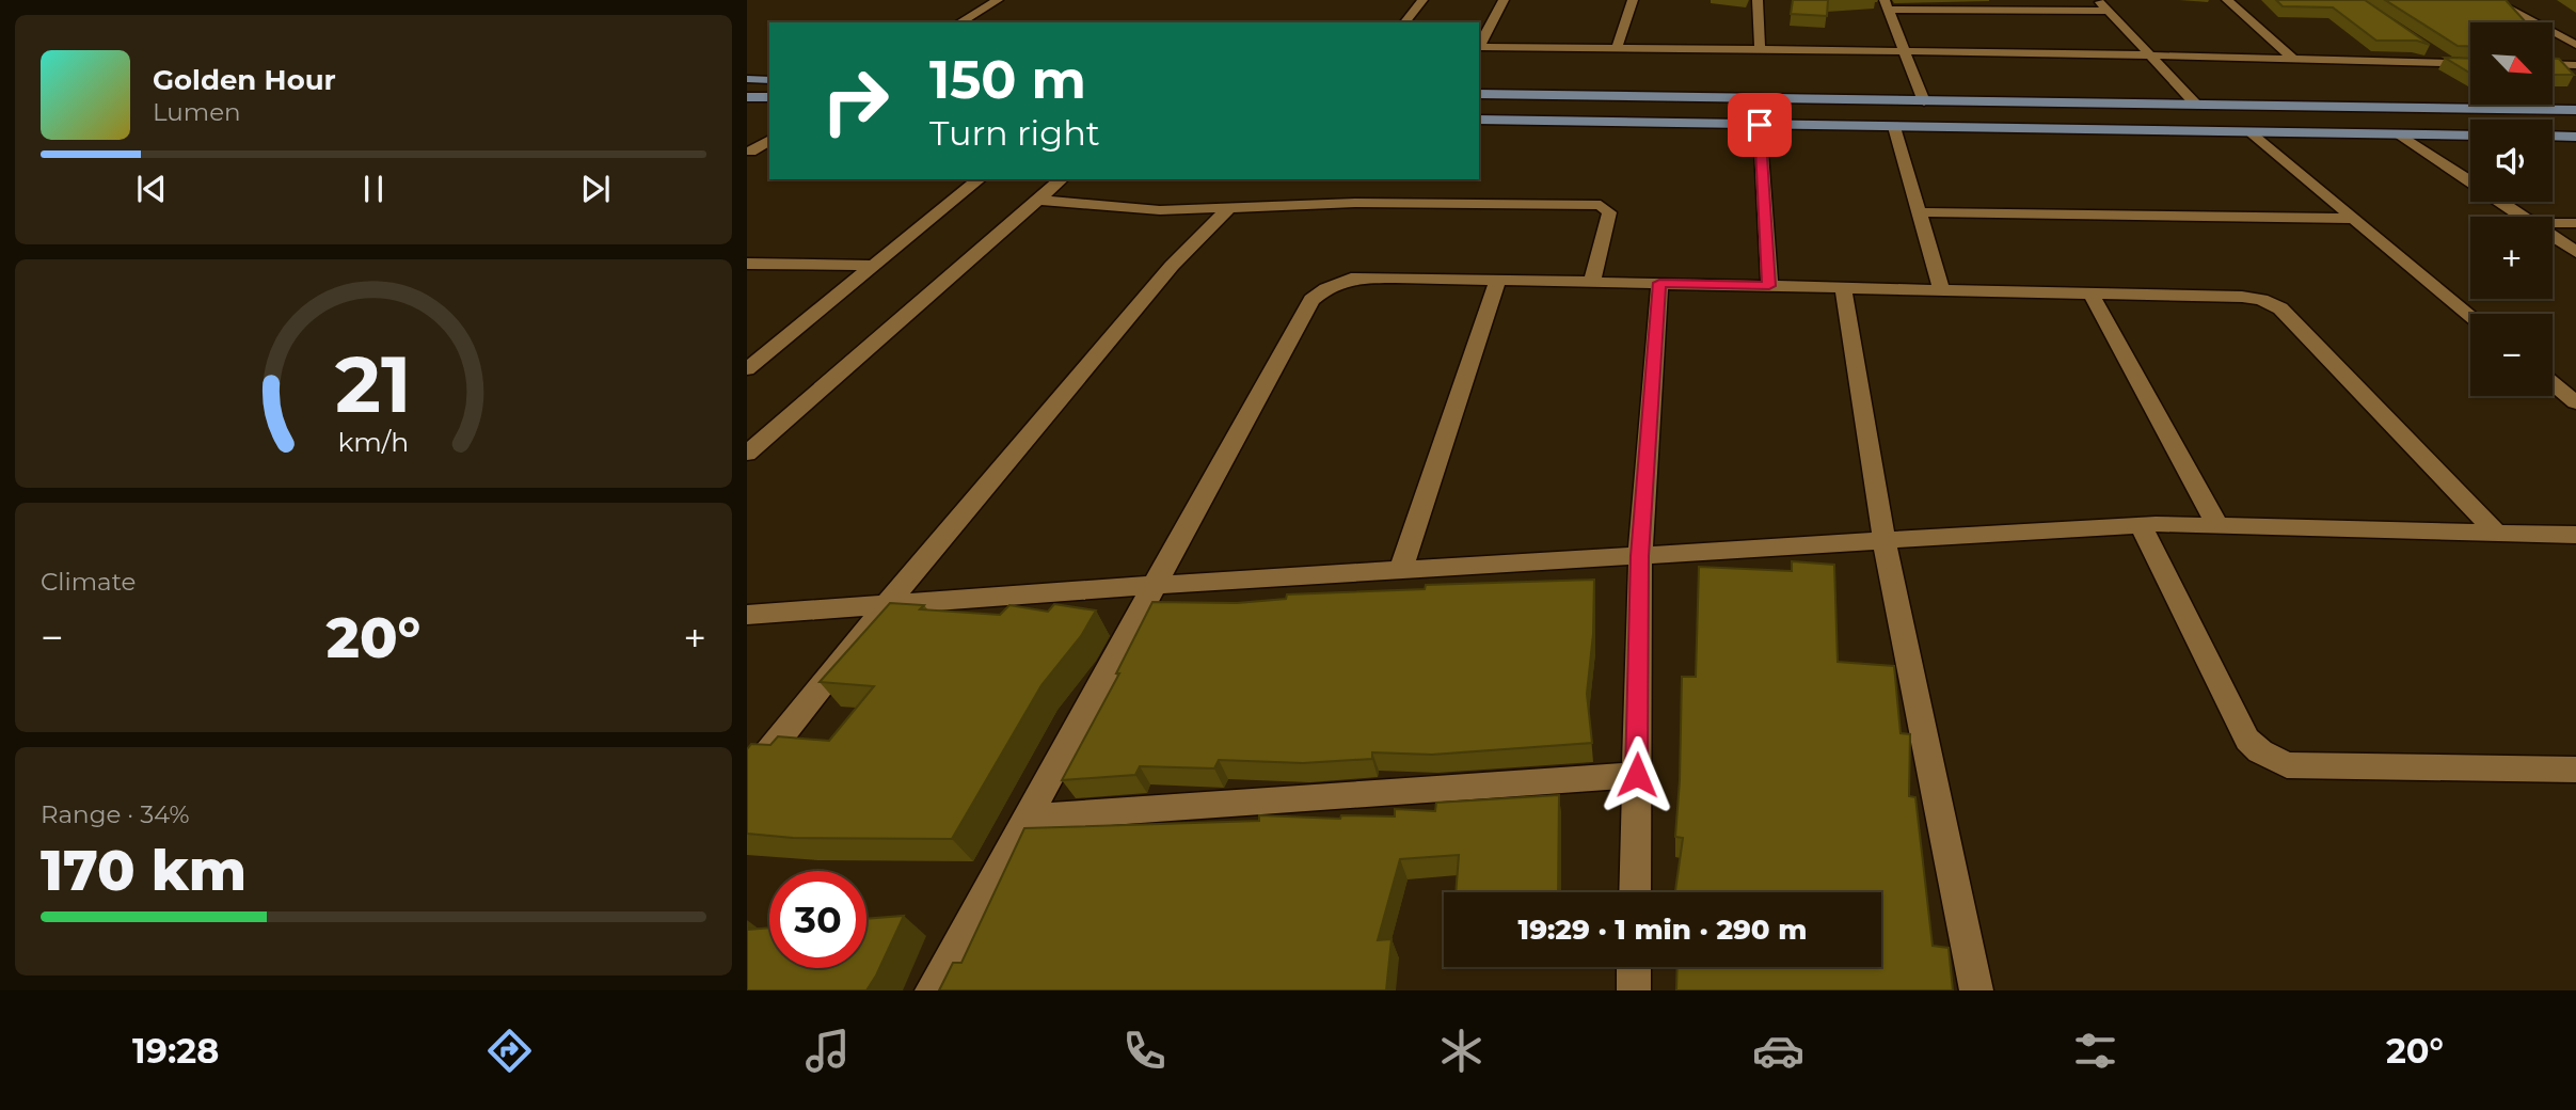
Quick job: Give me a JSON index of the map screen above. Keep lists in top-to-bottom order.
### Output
{
  "north": "bottom right",
  "page": {
    "map_buttons": ["+", "−"],
    "turn": ["150 m", "Turn right"],
    "song": ["Golden Hour", "Lumen"],
    "tile": [
      "Climate",
      ["Range · 34%", "170 km"]
    ],
    "heat": ["−", "20°", "+"],
    "limit": "30",
    "trip": "19:29 · 1 min · 290 m",
    "tabs": ["19:28", "20°"],
    "gauge": ["21", "km/h"]
  }
}
